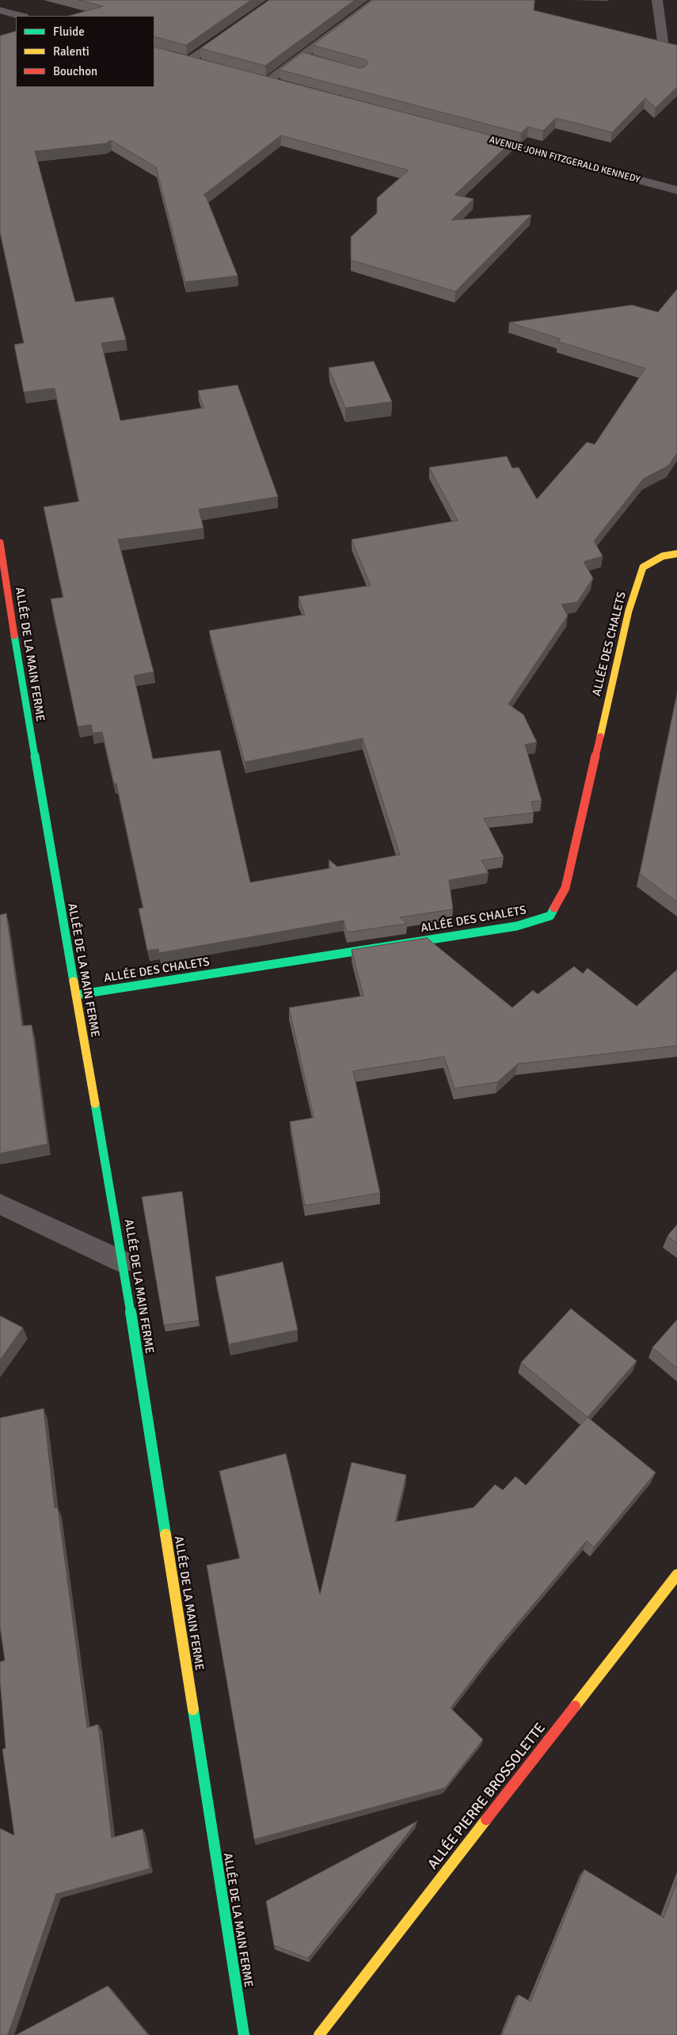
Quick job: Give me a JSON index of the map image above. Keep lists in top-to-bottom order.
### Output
{
  "streets": {
    "street": [
      "AVENUE JOHN FITZGERALD KENNEDY",
      "ALLÉE DES CHALETS",
      "ALLÉE DE LA MAIN FERME",
      "ALLÉE PIERRE BROSSOLETTE"
    ]
  },
  "crossings": [
    ["ALLÉE DES CHALETS", "ALLÉE DE LA MAIN FERME"]
  ],
  "legend": ["Fluide", "Ralenti", "Bouchon"]
}
